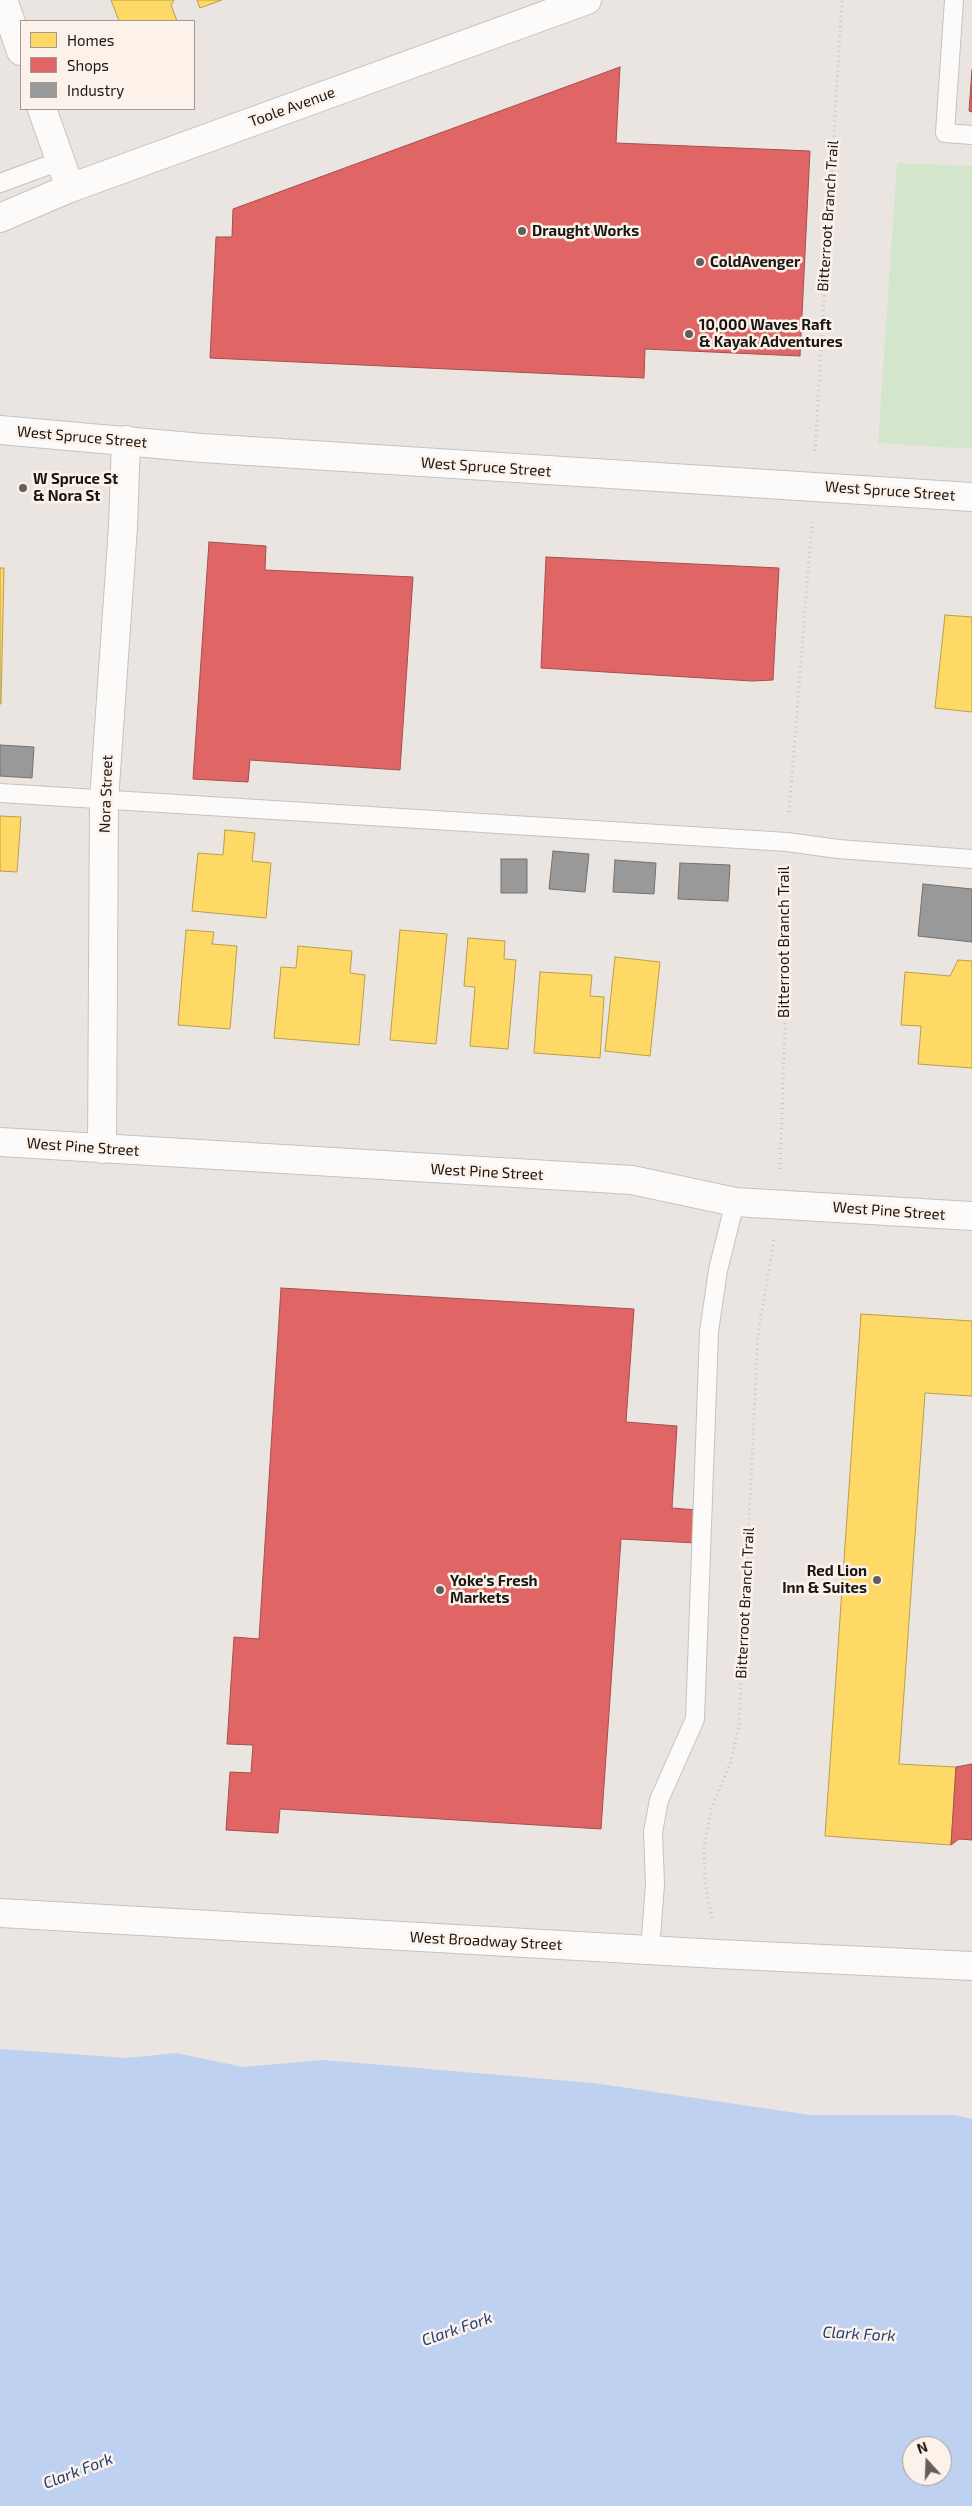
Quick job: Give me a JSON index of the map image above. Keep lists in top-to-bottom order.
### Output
{
  "streets": {
    "street": [
      "Toole Avenue",
      "West Spruce Street",
      "Nora Street",
      "West Pine Street",
      "West Broadway Street"
    ],
    "path": ["Bitterroot Branch Trail"]
  },
  "crossings": [
    ["Bitterroot Branch Trail", "West Pine Street"],
    ["Bitterroot Branch Trail", "West Broadway Street"],
    ["West Spruce Street", "Nora Street"],
    ["Nora Street", "West Pine Street"]
  ],
  "water": ["Clark Fork"],
  "places": [
    "Draught Works",
    "ColdAvenger",
    "10,000 Waves Raft & Kayak Adventures",
    "W Spruce St & Nora St",
    "Red Lion Inn & Suites",
    "Yoke's Fresh Markets"
  ],
  "legend": ["Homes", "Shops", "Industry"],
  "north": "top"
}
